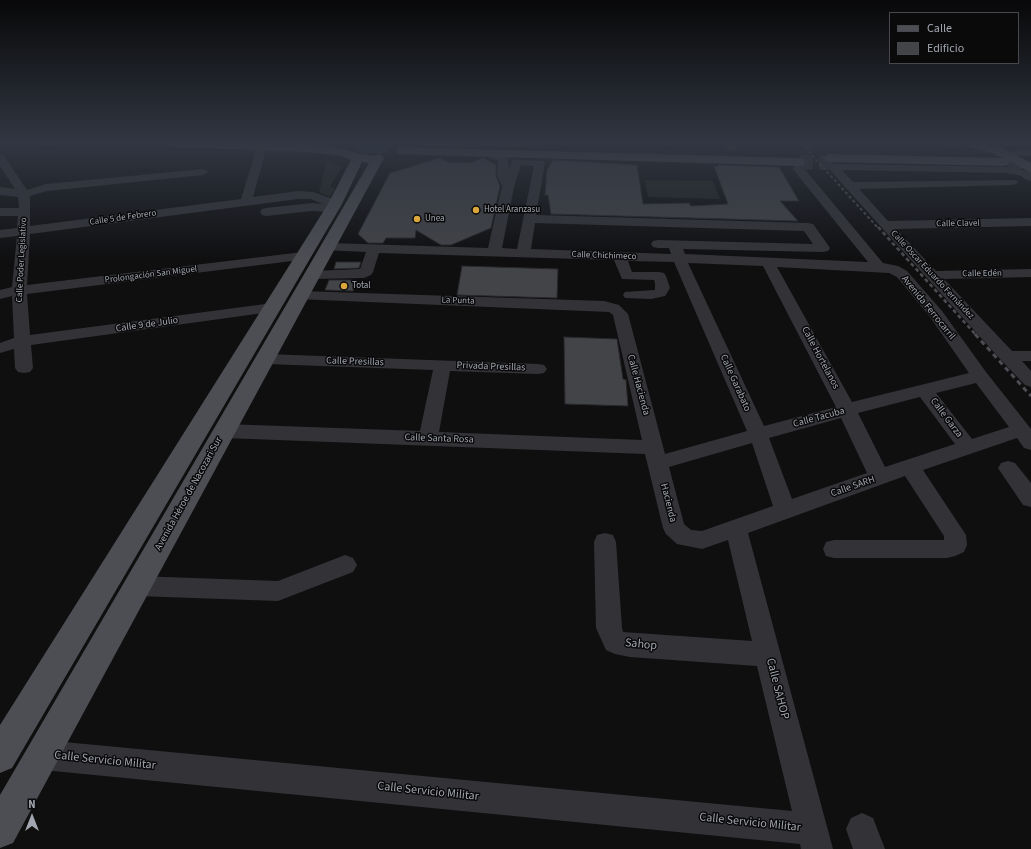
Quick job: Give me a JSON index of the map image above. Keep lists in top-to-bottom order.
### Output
{
  "streets": {
    "main road": ["Avenida Héroe de Nacozari Sur"],
    "street": [
      "Calle 5 de Febrero",
      "Calle Clavel",
      "Calle Chichimeco",
      "Calle Poder Legislativo",
      "Calle Edén",
      "Prolongación San Miguel",
      "Calle Oscar Eduardo Fernández",
      "La Punta",
      "Avenida Ferrocarril",
      "Calle 9 de Julio",
      "Calle Hortelanos",
      "Calle Presillas",
      "Privada Presillas",
      "Calle Garabato",
      "Calle Hacienda",
      "Calle Tacuba",
      "Calle Garza",
      "Calle Santa Rosa",
      "Calle SARH",
      "Hacienda",
      "Sahop",
      "Calle SAHOP",
      "Calle Servicio Militar"
    ]
  },
  "crossings": [
    ["Calle 5 de Febrero", "Calle Poder Legislativo"],
    ["Calle 5 de Febrero", "Avenida Héroe de Nacozari Sur"],
    ["Calle Clavel", "Calle Oscar Eduardo Fernández"],
    ["Calle Chichimeco", "Prolongación San Miguel"],
    ["Calle Chichimeco", "Avenida Ferrocarril"],
    ["Calle Chichimeco", "Calle Hortelanos"],
    ["Calle Chichimeco", "Calle Garabato"],
    ["Calle Chichimeco", "Avenida Héroe de Nacozari Sur"],
    ["Calle Poder Legislativo", "Prolongación San Miguel"],
    ["Calle Poder Legislativo", "Calle 9 de Julio"],
    ["Calle Edén", "Calle Oscar Eduardo Fernández"],
    ["Prolongación San Miguel", "Avenida Héroe de Nacozari Sur"],
    ["La Punta", "Calle Hacienda"],
    ["La Punta", "Avenida Héroe de Nacozari Sur"],
    ["Avenida Ferrocarril", "Calle Tacuba"],
    ["Avenida Ferrocarril", "Calle SARH"],
    ["Calle 9 de Julio", "Avenida Héroe de Nacozari Sur"],
    ["Calle Hortelanos", "Calle Tacuba"],
    ["Calle Hortelanos", "Calle SARH"],
    ["Calle Presillas", "Privada Presillas"],
    ["Calle Presillas", "Avenida Héroe de Nacozari Sur"],
    ["Calle Garabato", "Calle Tacuba"],
    ["Calle Garabato", "Calle SARH"],
    ["Calle Hacienda", "Calle Tacuba"],
    ["Calle Hacienda", "Calle Santa Rosa"],
    ["Calle Hacienda", "Hacienda"],
    ["Calle Tacuba", "Calle Garza"],
    ["Calle Tacuba", "Calle Santa Rosa"],
    ["Calle Tacuba", "Hacienda"],
    ["Calle Garza", "Calle SARH"],
    ["Calle Santa Rosa", "Avenida Héroe de Nacozari Sur"],
    ["Calle Santa Rosa", "Hacienda"],
    ["Calle SARH", "Hacienda"],
    ["Calle SARH", "Calle SAHOP"],
    ["Avenida Héroe de Nacozari Sur", "Calle Servicio Militar"],
    ["Sahop", "Calle SAHOP"],
    ["Calle SAHOP", "Calle Servicio Militar"]
  ],
  "places": ["Hotel Aranzasu", "Unea", "Total"],
  "legend": ["Calle", "Edificio"],
  "north": "top"
}
